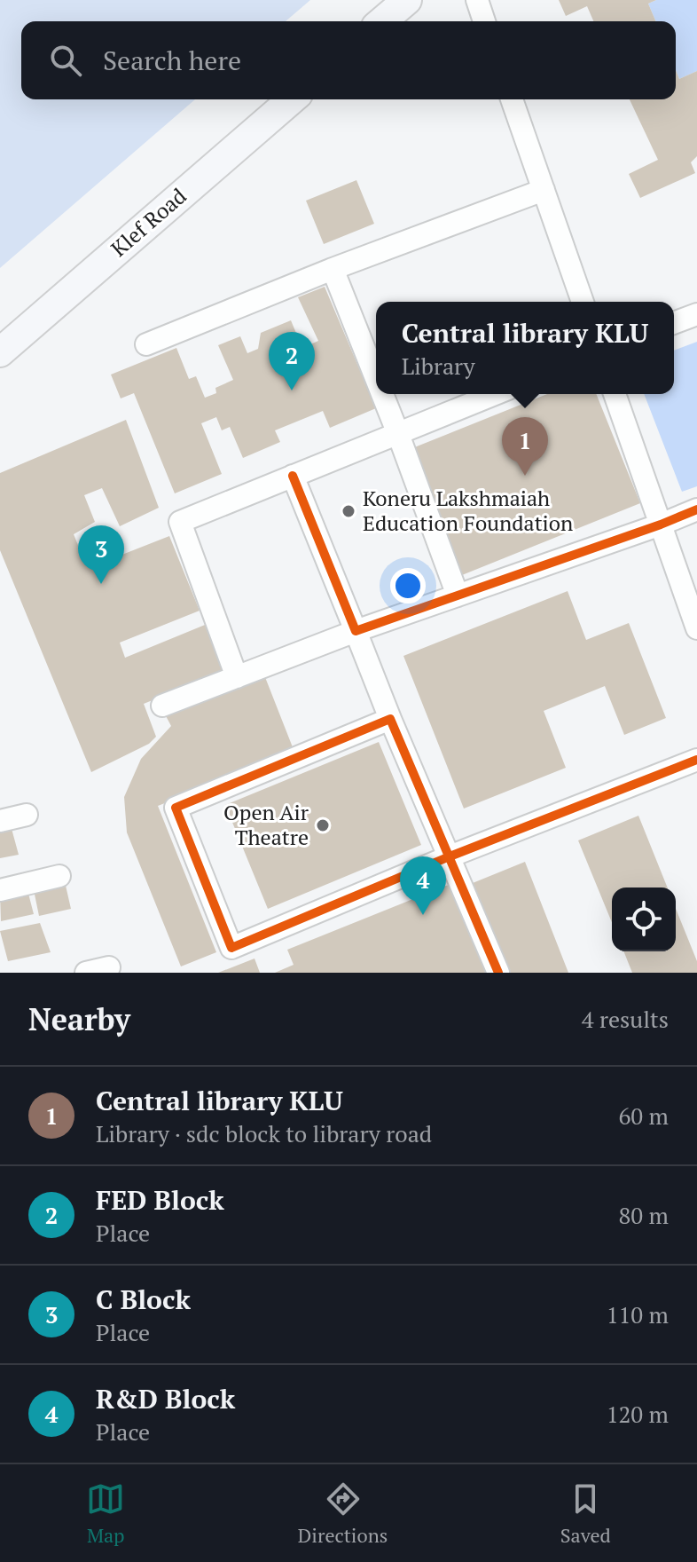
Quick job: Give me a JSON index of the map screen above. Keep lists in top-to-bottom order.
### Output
{
  "streets": {
    "main road": ["Klef Road"]
  },
  "places": ["Koneru Lakshmaiah Education Foundation", "Open Air Theatre"],
  "page": {
    "search": "Search here",
    "popup": ["Central library KLU", "Library"],
    "pins": [
      "2",
      "1",
      "3",
      "4"
    ],
    "heading": ["Nearby", "4 results"],
    "list": [
      {
        "mark": "1",
        "name": "Central library KLU",
        "note": "Library · sdc block to library road",
        "value": "60 m"
      },
      {
        "mark": "2",
        "name": "FED Block",
        "note": "Place",
        "value": "80 m"
      },
      {
        "mark": "3",
        "name": "C Block",
        "note": "Place",
        "value": "110 m"
      },
      {
        "mark": "4",
        "name": "R&D Block",
        "note": "Place",
        "value": "120 m"
      }
    ],
    "nav": ["Map", "Directions", "Saved"]
  }
}
